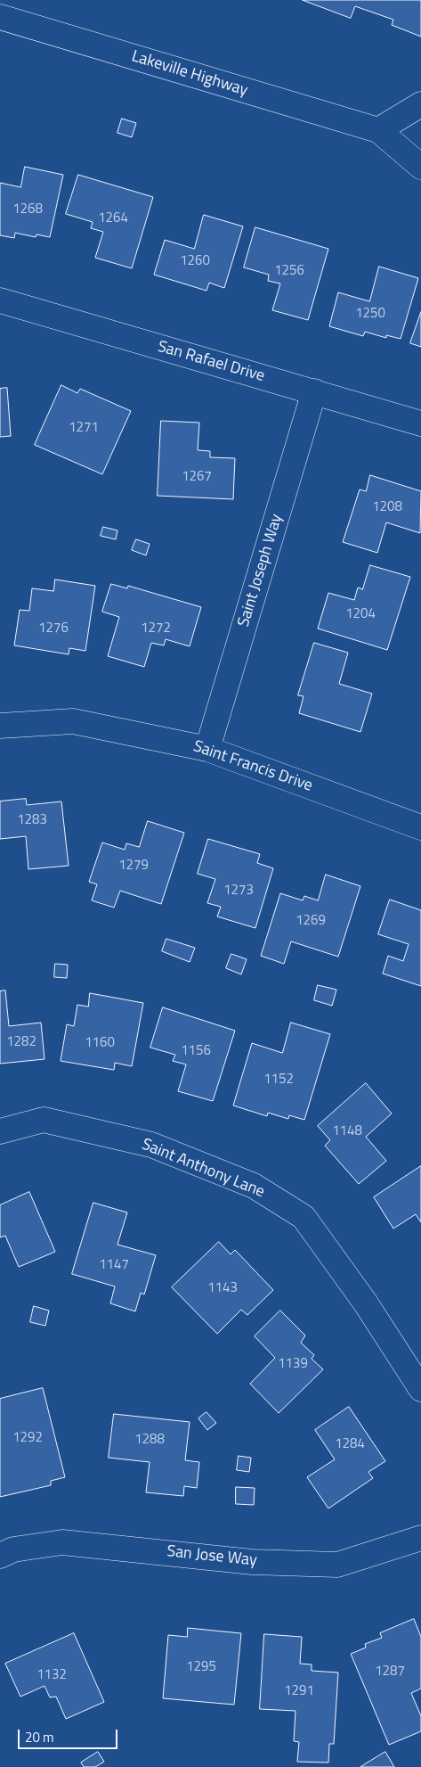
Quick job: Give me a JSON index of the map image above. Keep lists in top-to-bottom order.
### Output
{
  "streets": {
    "street": [
      "Lakeville Highway",
      "San Rafael Drive",
      "Saint Joseph Way",
      "Saint Francis Drive",
      "Saint Anthony Lane",
      "San Jose Way"
    ]
  },
  "crossings": [
    ["San Rafael Drive", "Saint Joseph Way"],
    ["Saint Joseph Way", "Saint Francis Drive"]
  ],
  "house_numbers": [
    "1268",
    "1264",
    "1260",
    "1256",
    "1250",
    "1271",
    "1267",
    "1208",
    "1204",
    "1276",
    "1272",
    "1283",
    "1279",
    "1273",
    "1269",
    "1282",
    "1160",
    "1156",
    "1152",
    "1148",
    "1147",
    "1143",
    "1139",
    "1292",
    "1288",
    "1284",
    "1295",
    "1287",
    "1132",
    "1291"
  ],
  "scale_bar": "20 m"
}
